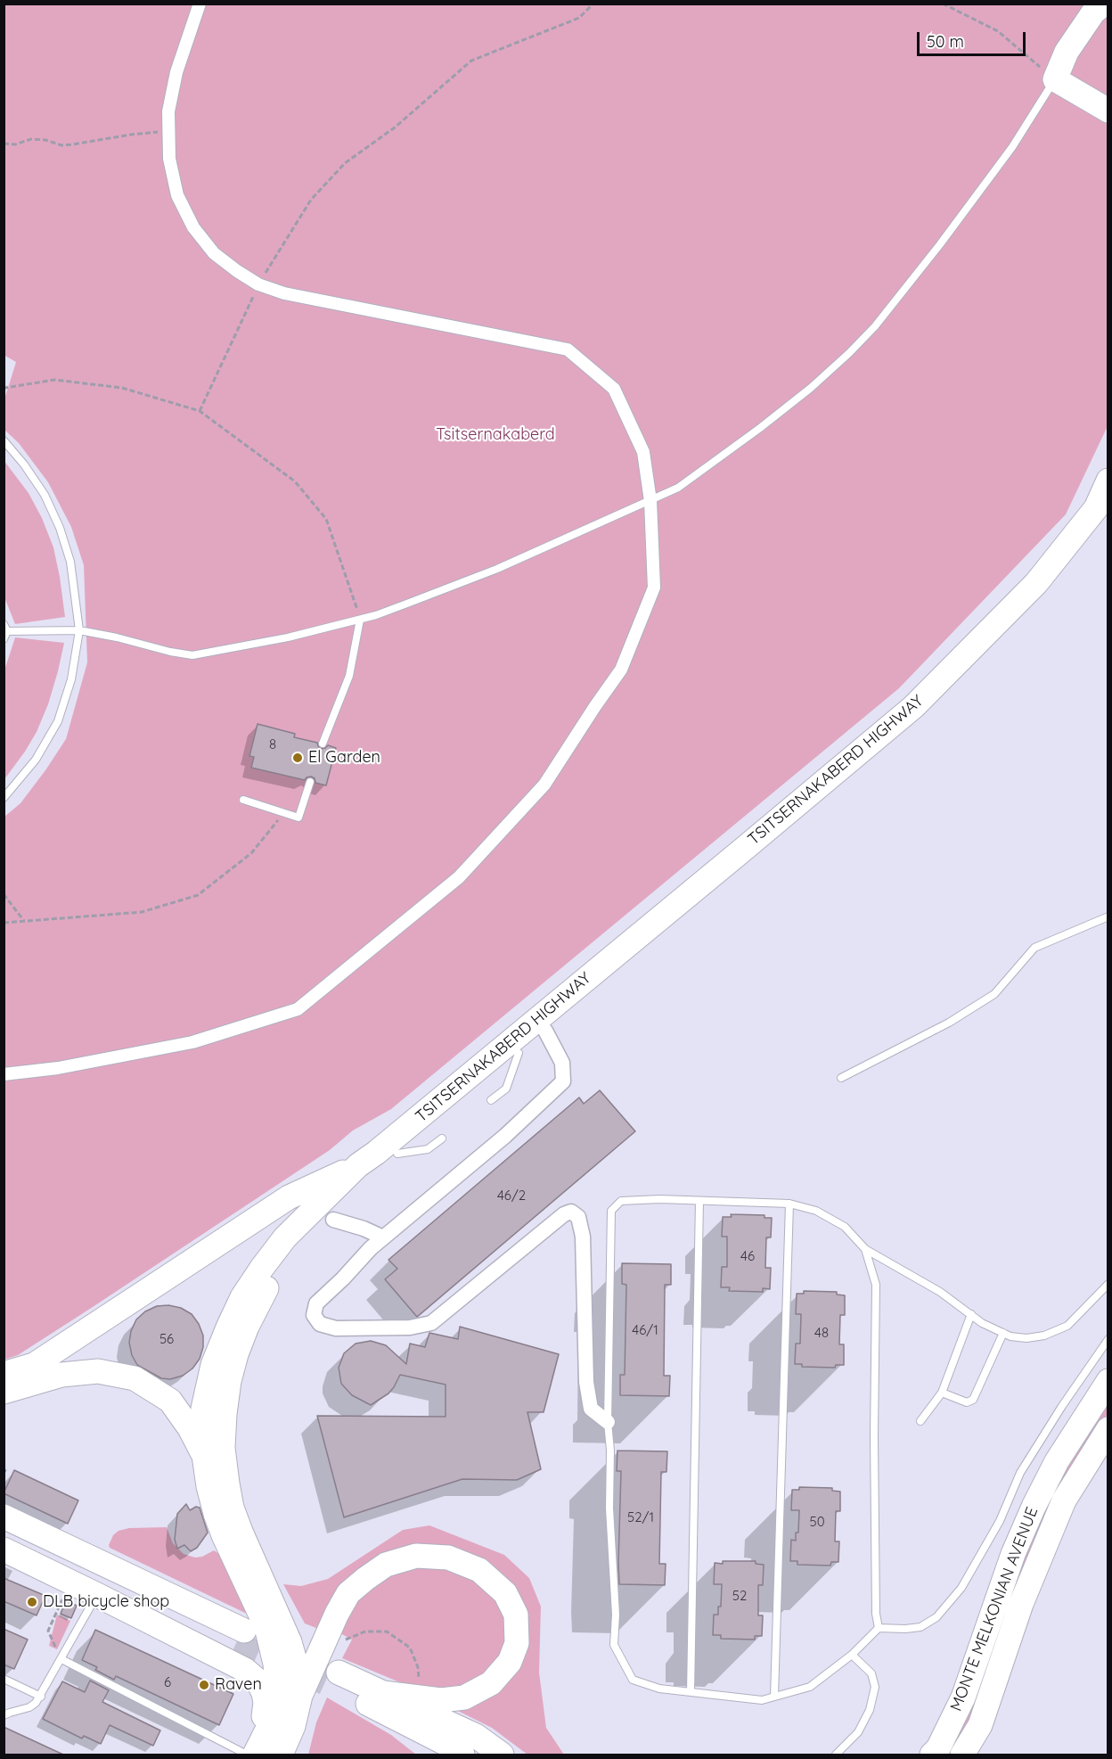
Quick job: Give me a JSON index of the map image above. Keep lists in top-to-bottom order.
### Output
{
  "streets": {
    "main road": ["TSITSERNAKABERD HIGHWAY", "MONTE MELKONIAN AVENUE"]
  },
  "parks": ["Tsitsernakaberd"],
  "places": ["El Garden", "DLB bicycle shop", "Raven"],
  "house_numbers": [
    "8",
    "46/2",
    "46",
    "46/1",
    "48",
    "56",
    "52/1",
    "50",
    "52",
    "6"
  ],
  "scale_bar": "50 m"
}
